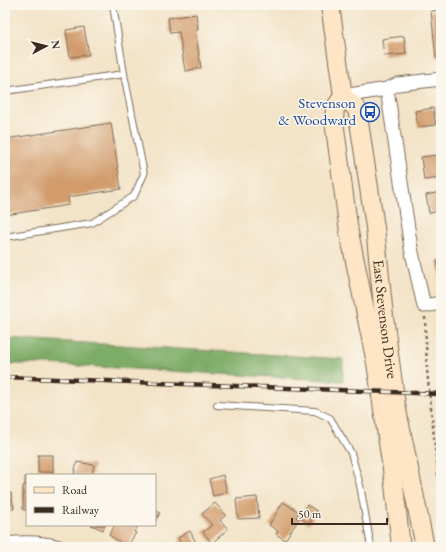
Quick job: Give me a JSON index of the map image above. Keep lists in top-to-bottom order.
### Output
{
  "streets": {
    "main road": ["East Stevenson Drive"]
  },
  "places": {
    "bus stop": ["Stevenson & Woodward"]
  },
  "legend": ["Road", "Railway"],
  "scale_bar": "50 m",
  "north": "right"
}
